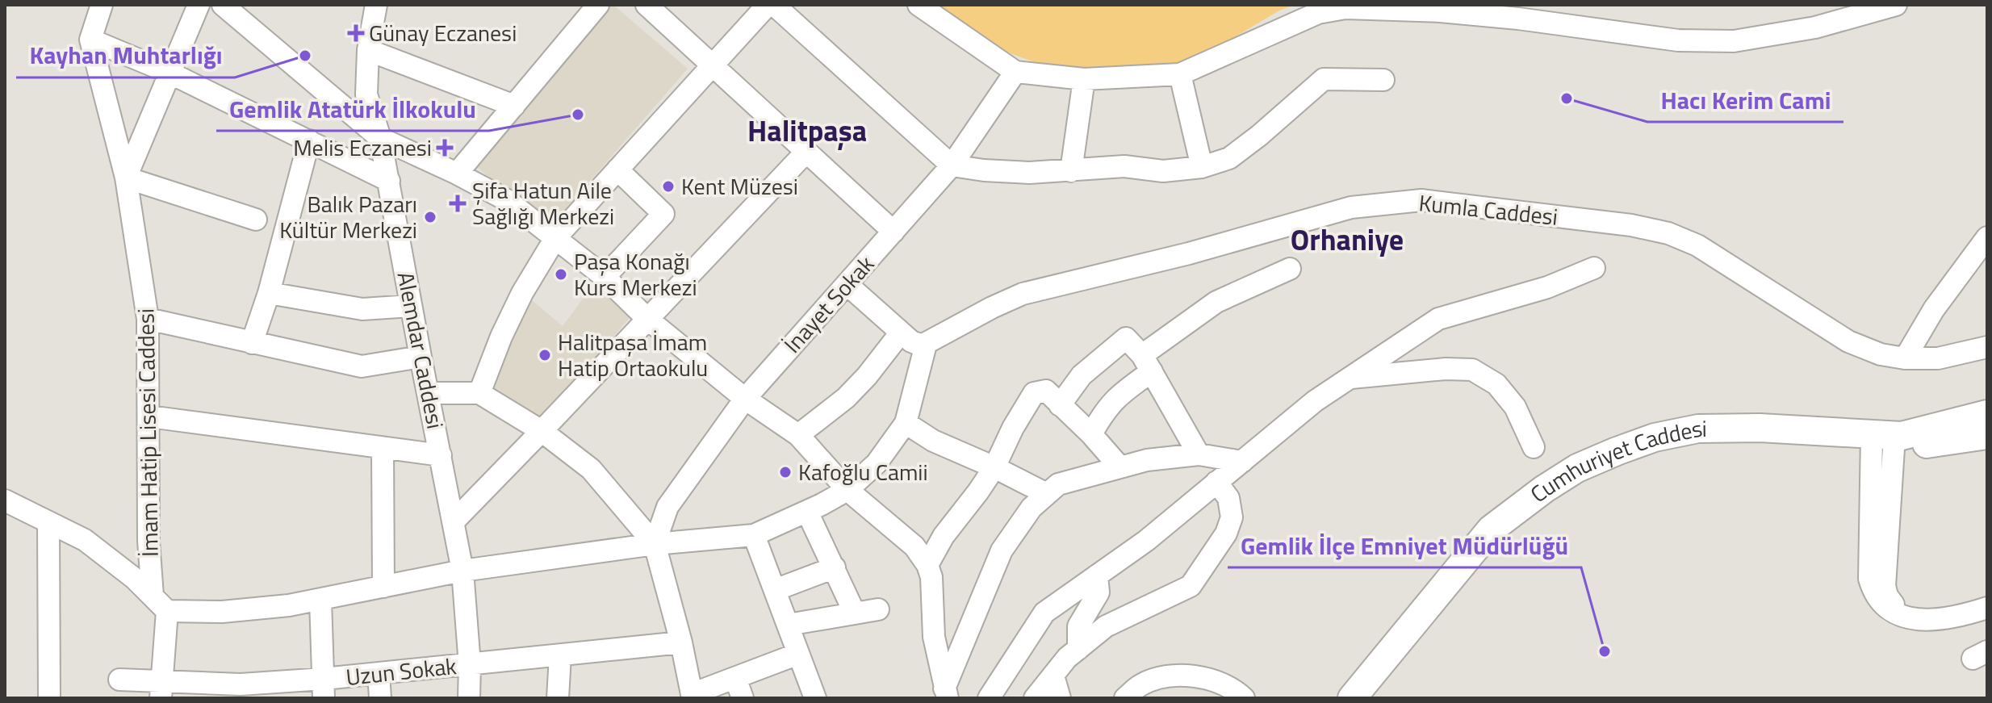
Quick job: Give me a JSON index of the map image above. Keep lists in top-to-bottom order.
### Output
{
  "streets": {
    "main road": ["Cumhuriyet Caddesi"],
    "street": [
      "Kumla Caddesi",
      "İnayet Sokak",
      "Alemdar Caddesi",
      "İmam Hatip Lisesi Caddesi",
      "Uzun Sokak"
    ]
  },
  "crossings": [
    ["Alemdar Caddesi", "Uzun Sokak"],
    ["İmam Hatip Lisesi Caddesi", "Uzun Sokak"]
  ],
  "districts": ["Halitpaşa", "Orhaniye"],
  "places": {
    "health": ["Günay Eczanesi", "Melis Eczanesi", "Şifa Hatun Aile Sağlığı Merkezi"],
    "other": [
      "Kayhan Muhtarlığı",
      "Hacı Kerim Cami",
      "Gemlik Atatürk İlkokulu",
      "Kent Müzesi",
      "Balık Pazarı Kültür Merkezi",
      "Paşa Konağı Kurs Merkezi",
      "Halitpaşa İmam Hatip Ortaokulu",
      "Kafoğlu Camii",
      "Gemlik İlçe Emniyet Müdürlüğü"
    ]
  }
}
